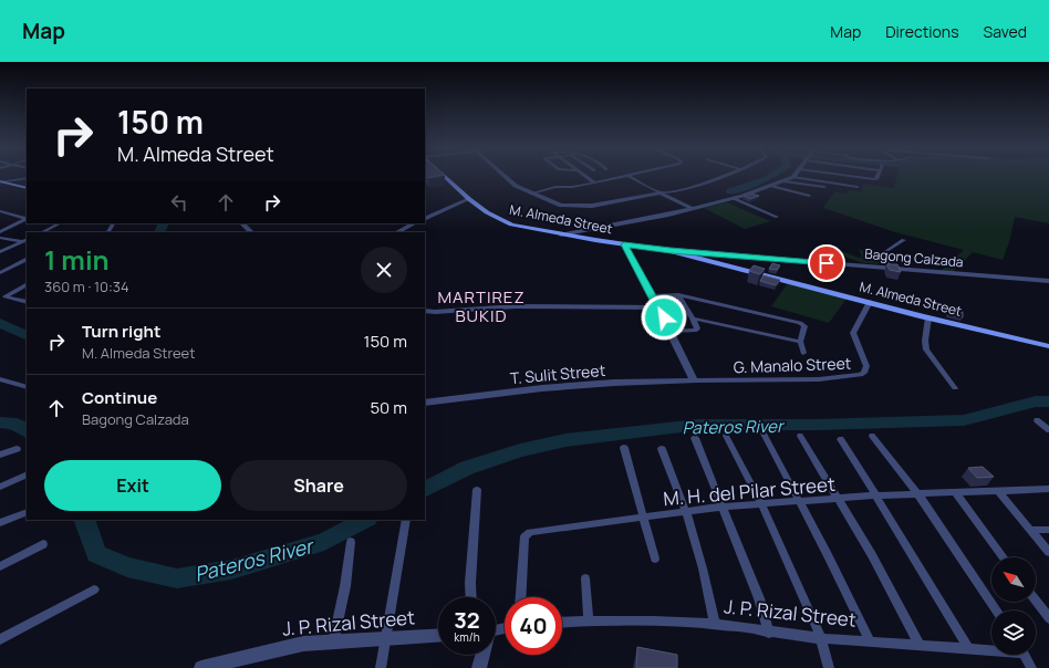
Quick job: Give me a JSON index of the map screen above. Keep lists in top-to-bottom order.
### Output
{
  "streets": {
    "main road": ["M. Almeda Street"],
    "street": [
      "Bagong Calzada",
      "G. Manalo Street",
      "T. Sulit Street",
      "M. H. del Pilar Street",
      "J. P. Rizal Street"
    ]
  },
  "crossings": [
    ["M. Almeda Street", "Bagong Calzada"],
    ["M. Almeda Street", "G. Manalo Street"],
    ["G. Manalo Street", "T. Sulit Street"]
  ],
  "districts": ["MARTIREZ BUKID"],
  "water": ["Pateros River"],
  "north": "top left",
  "page": {
    "header": "Map",
    "nav": ["Map", "Directions", "Saved"],
    "turn": ["150 m", "M. Almeda Street"],
    "heading": ["1 min", "360 m · 10:34"],
    "list": [
      {
        "name": "Turn right",
        "note": "M. Almeda Street",
        "value": "150 m"
      },
      {
        "name": "Continue",
        "note": "Bagong Calzada",
        "value": "50 m"
      }
    ],
    "buttons": ["Exit", "Share"],
    "speed": "32 km/h",
    "limit": "40"
  }
}
